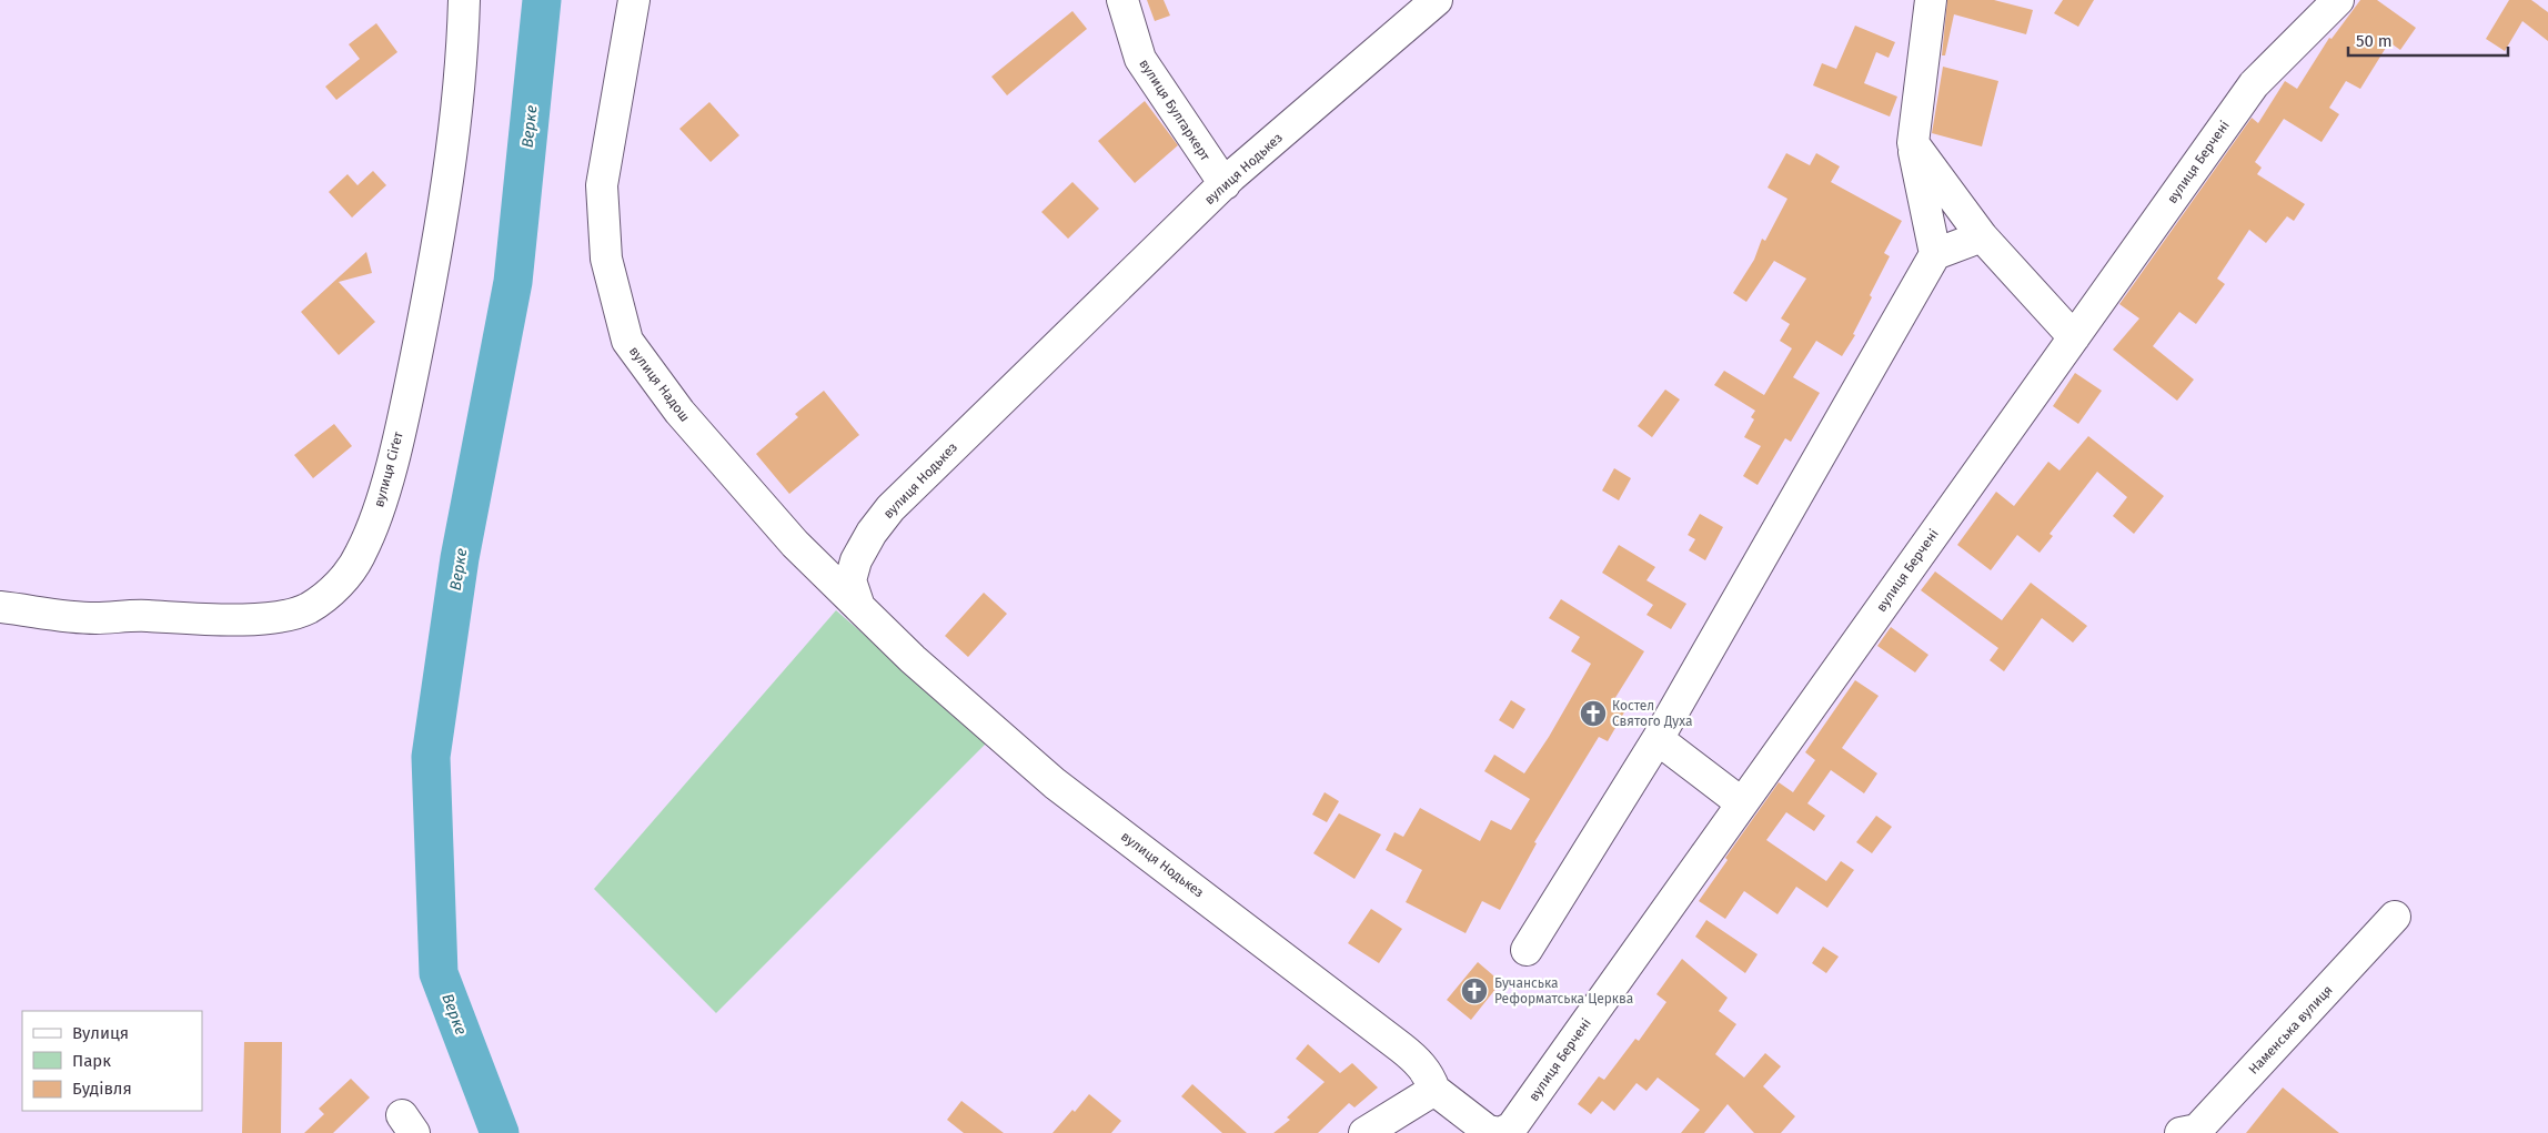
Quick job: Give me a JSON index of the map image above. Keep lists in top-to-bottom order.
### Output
{
  "streets": {
    "street": [
      "вулиця Булгаркерт",
      "вулиця Берчені",
      "вулиця Нодькез",
      "вулиця Надош",
      "вулиця Сіґет",
      "Наменська вулиця"
    ]
  },
  "crossings": [
    ["вулиця Булгаркерт", "вулиця Нодькез"],
    ["вулиця Берчені", "вулиця Нодькез"],
    ["вулиця Нодькез", "вулиця Надош"]
  ],
  "water": ["Верке"],
  "places": {
    "church": ["Костел Святого Духа", "Бучанська Реформатська Церква"]
  },
  "legend": ["Вулиця", "Парк", "Будівля"],
  "scale_bar": "50 m"
}
